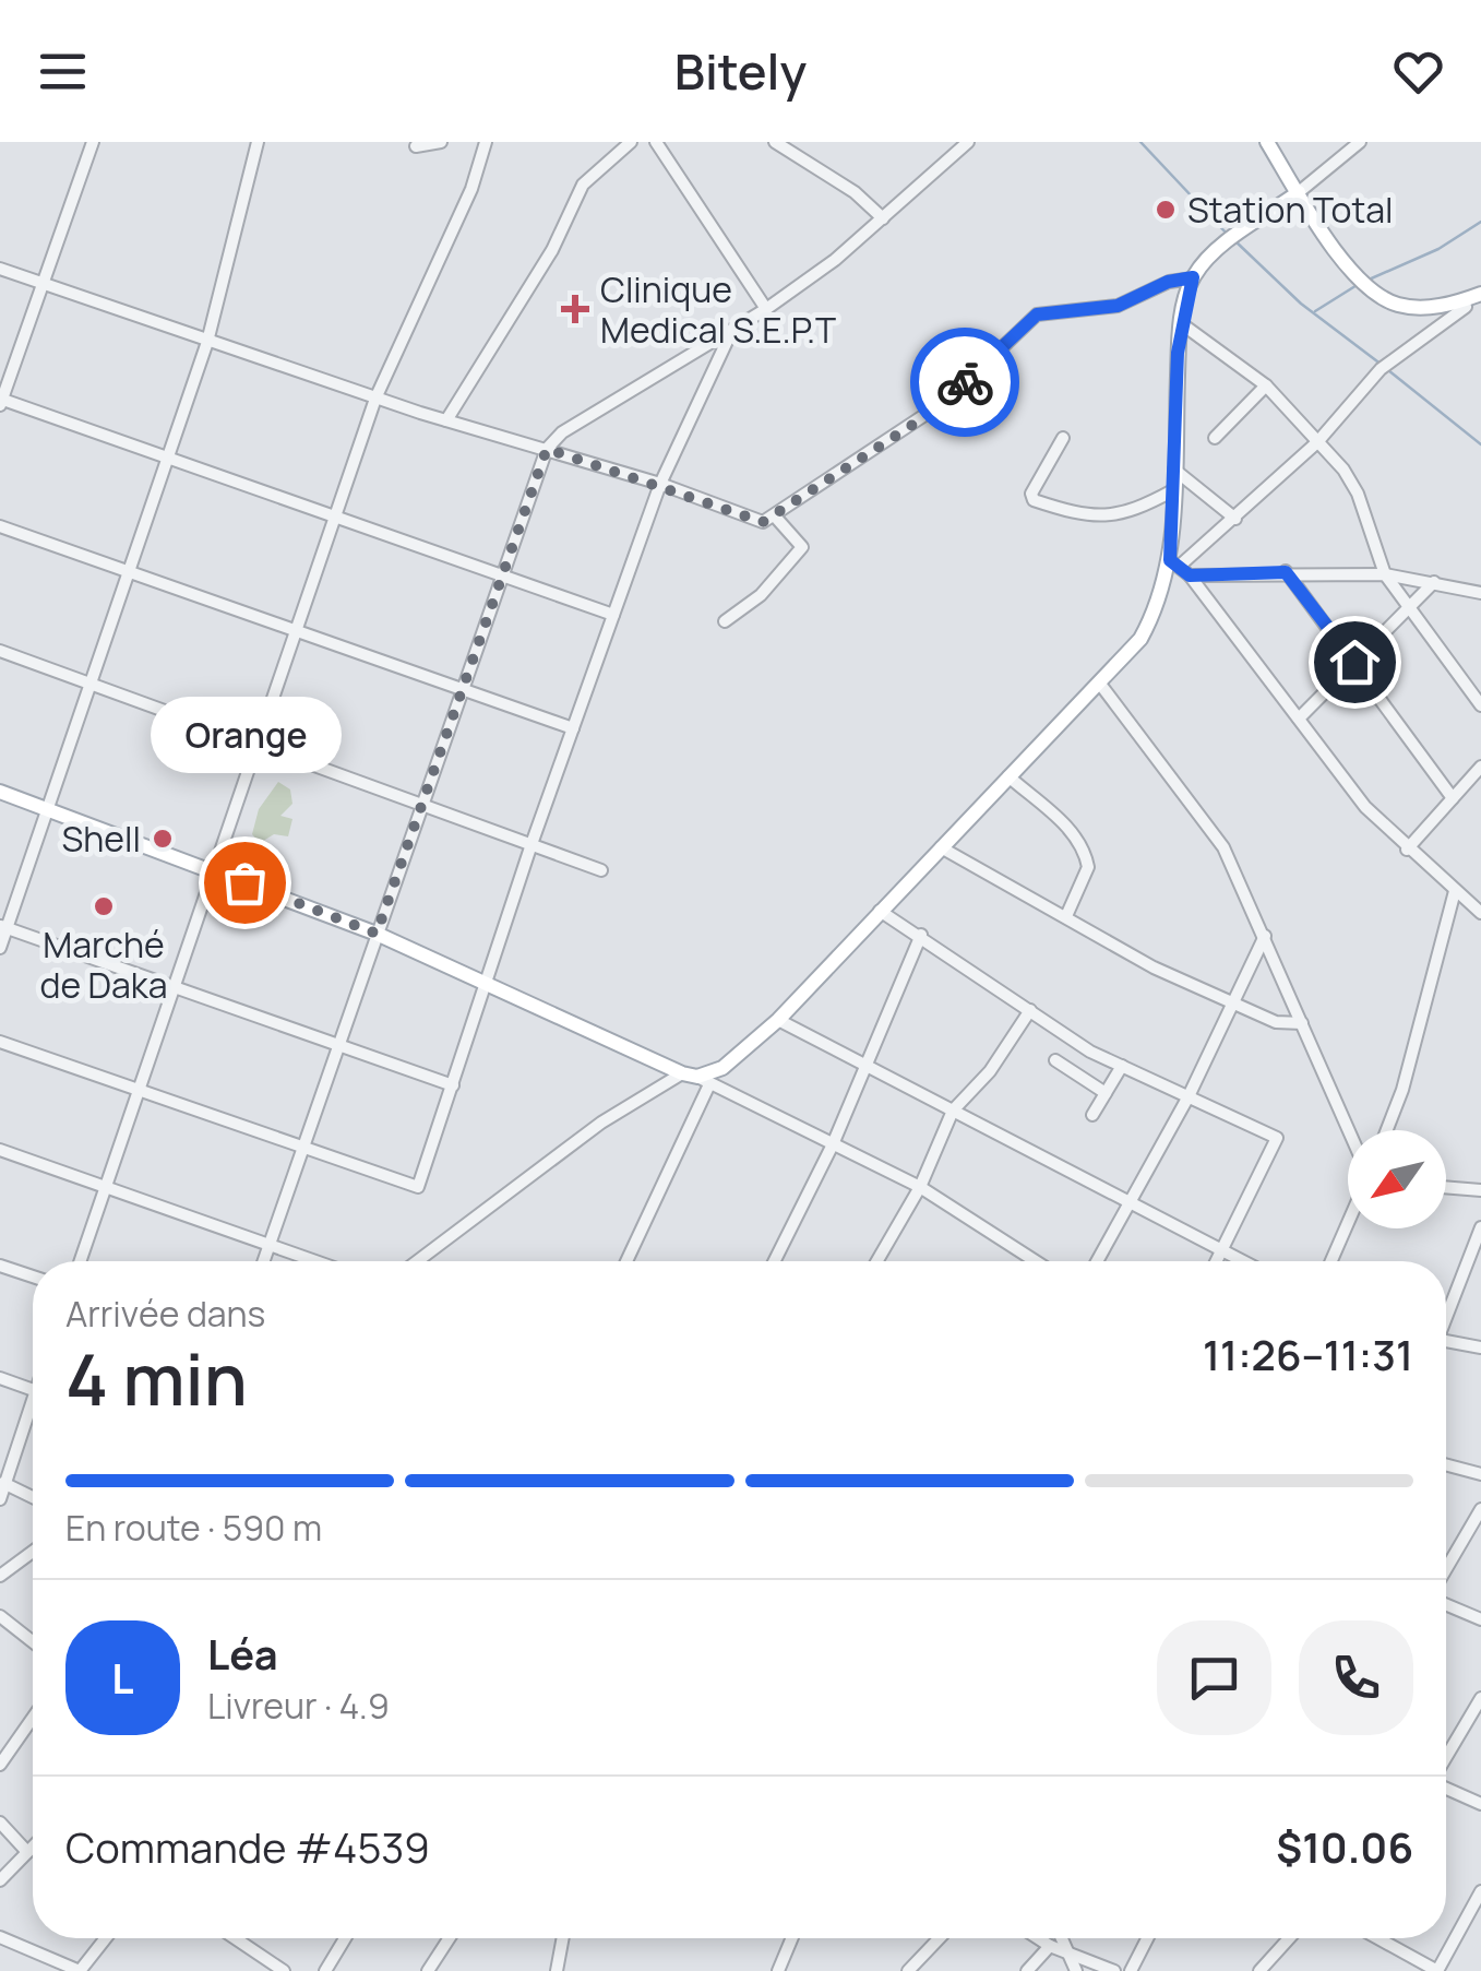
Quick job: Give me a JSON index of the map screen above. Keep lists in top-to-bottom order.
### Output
{
  "places": {
    "other": [
      "Station Total",
      "Shell",
      "Orange",
      "Marché de Daka"
    ],
    "health": ["Clinique Medical S.E.P.T"]
  },
  "north": "bottom left",
  "page": {
    "header": "Bitely",
    "bubble": "Orange",
    "heading": ["4 min", "Arrivée dans", "11:26–11:31"],
    "panel": [
      "Léa",
      "Livreur · 4.9",
      "Commande #4539",
      "$10.06"
    ],
    "bar": "En route · 590 m",
    "round": "L"
  }
}
